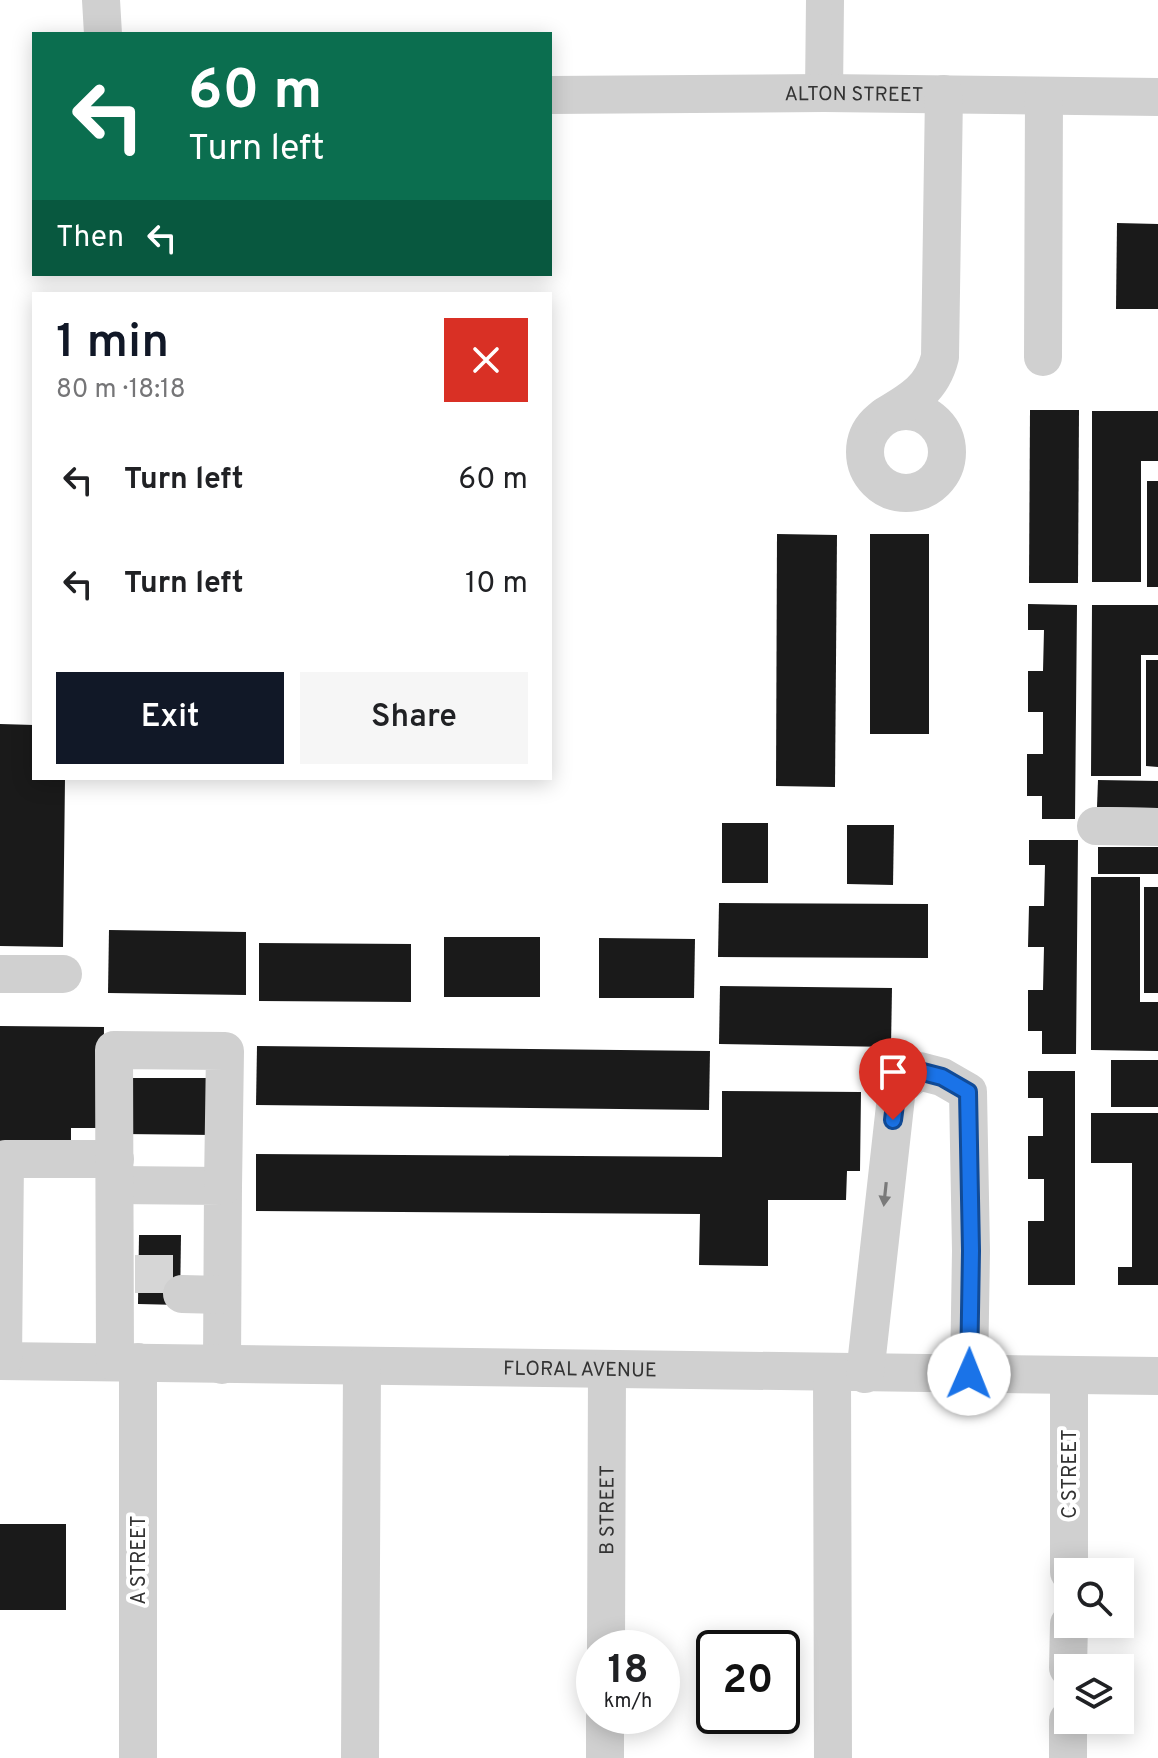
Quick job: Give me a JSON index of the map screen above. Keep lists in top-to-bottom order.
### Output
{
  "streets": {
    "street": [
      "ALTON STREET",
      "FLORAL AVENUE",
      "C STREET",
      "B STREET",
      "A STREET"
    ]
  },
  "crossings": [
    ["FLORAL AVENUE", "C STREET"],
    ["FLORAL AVENUE", "B STREET"],
    ["FLORAL AVENUE", "A STREET"]
  ],
  "page": {
    "turn": ["60 m", "Turn left"],
    "then": "Then",
    "heading": ["1 min", "80 m · 18:18"],
    "list": [
      {
        "name": "Turn left",
        "value": "60 m"
      },
      {
        "name": "Turn left",
        "value": "10 m"
      }
    ],
    "buttons": ["Exit", "Share"],
    "speed": "18 km/h",
    "limit": "20"
  }
}
